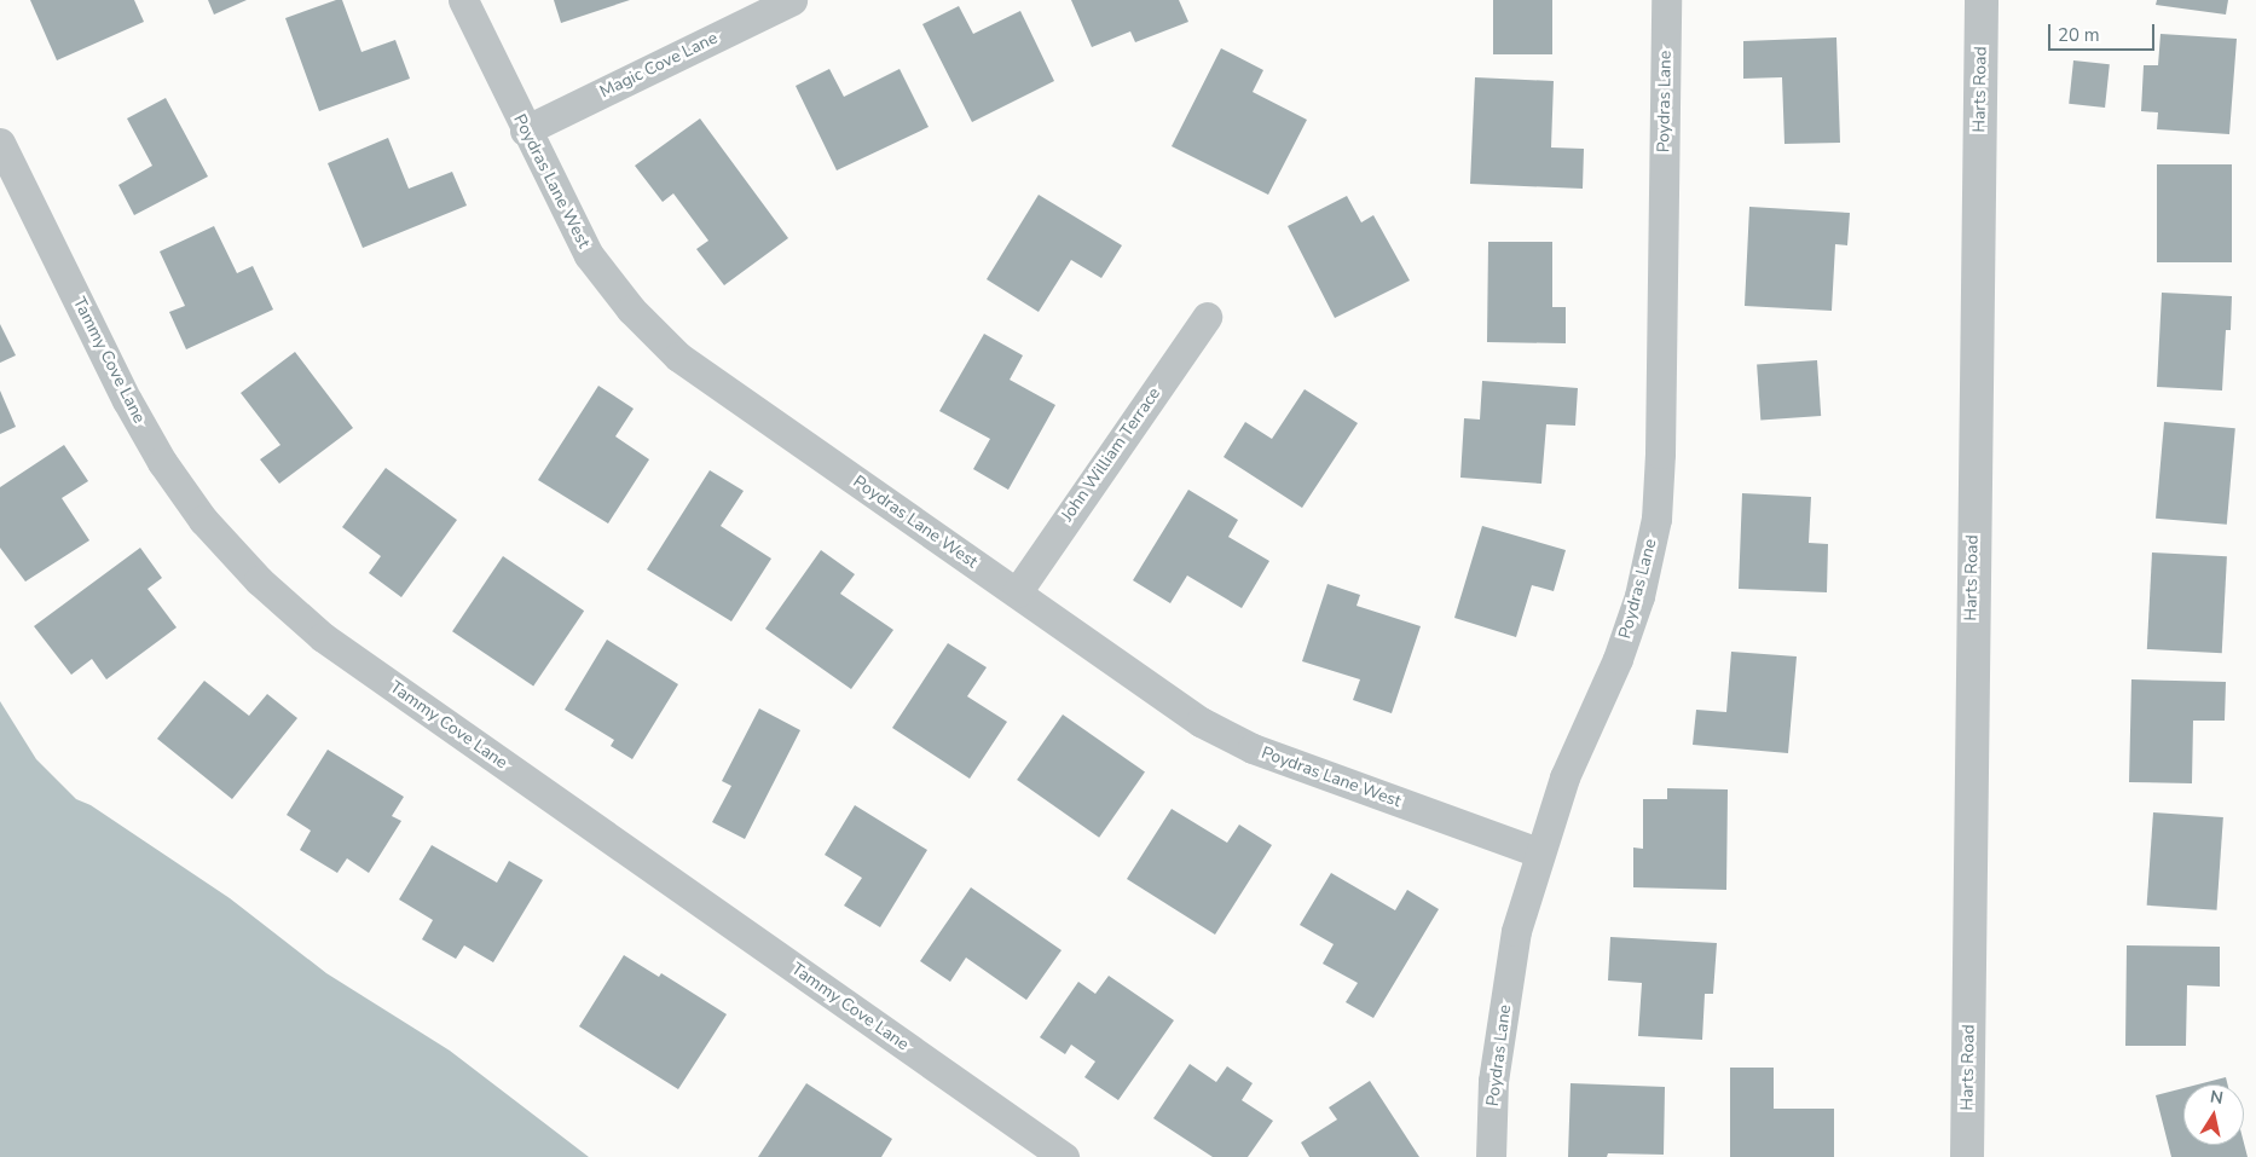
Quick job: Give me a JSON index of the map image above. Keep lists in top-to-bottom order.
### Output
{
  "streets": {
    "street": [
      "Magic Cove Lane",
      "Harts Road",
      "Poydras Lane",
      "Poydras Lane West",
      "Tammy Cove Lane",
      "John William Terrace"
    ]
  },
  "crossings": [
    ["Magic Cove Lane", "Poydras Lane West"],
    ["Poydras Lane", "Poydras Lane West"],
    ["Poydras Lane West", "John William Terrace"]
  ],
  "scale_bar": "20 m",
  "north": "top"
}
